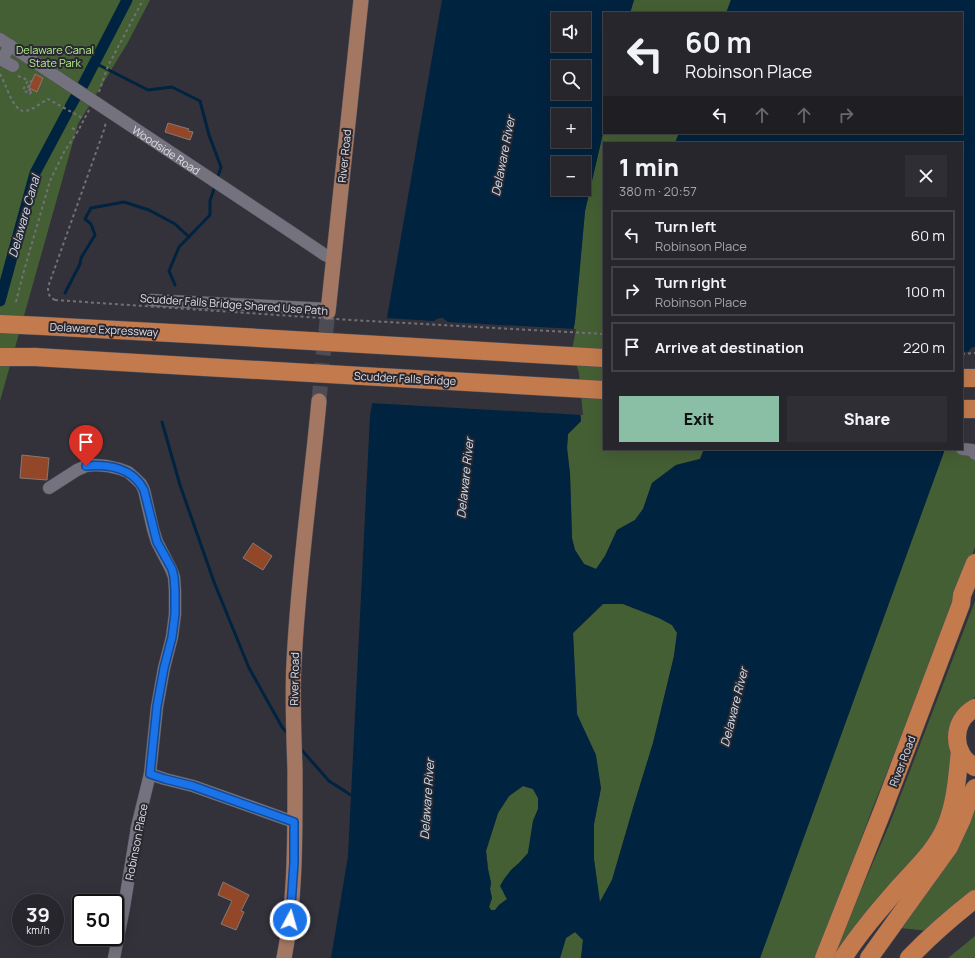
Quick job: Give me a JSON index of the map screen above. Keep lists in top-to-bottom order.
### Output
{
  "streets": {
    "highway": ["River Road", "Delaware Expressway", "Scudder Falls Bridge"],
    "street": ["Woodside Road", "Robinson Place"],
    "path": ["Scudder Falls Bridge Shared Use Path"]
  },
  "crossings": [
    ["Woodside Road", "River Road"]
  ],
  "water": ["Delaware River", "Delaware Canal"],
  "parks": ["Delaware Canal State Park"],
  "page": {
    "map_buttons": ["+", "−"],
    "turn": ["60 m", "Robinson Place"],
    "heading": ["1 min", "380 m · 20:57"],
    "list": [
      {
        "name": "Turn left",
        "note": "Robinson Place",
        "value": "60 m"
      },
      {
        "name": "Turn right",
        "note": "Robinson Place",
        "value": "100 m"
      },
      {
        "name": "Arrive at destination",
        "value": "220 m"
      }
    ],
    "buttons": ["Exit", "Share"],
    "speed": "39 km/h",
    "limit": "50"
  }
}
